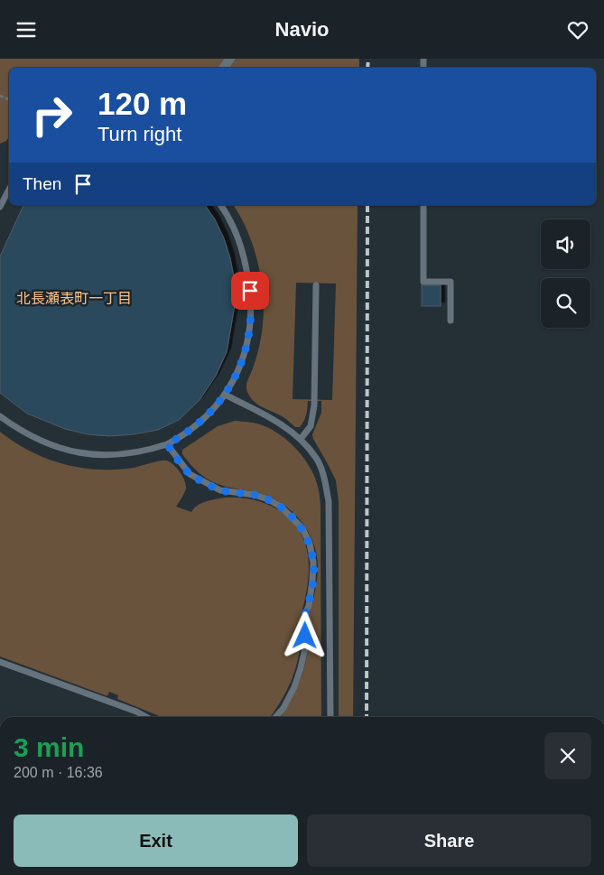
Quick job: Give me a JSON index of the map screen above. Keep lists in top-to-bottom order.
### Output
{
  "districts": ["北長瀬表町一丁目"],
  "page": {
    "header": "Navio",
    "turn": ["120 m", "Turn right"],
    "then": "Then",
    "heading": ["3 min", "200 m · 16:36"],
    "buttons": ["Exit", "Share"]
  }
}
